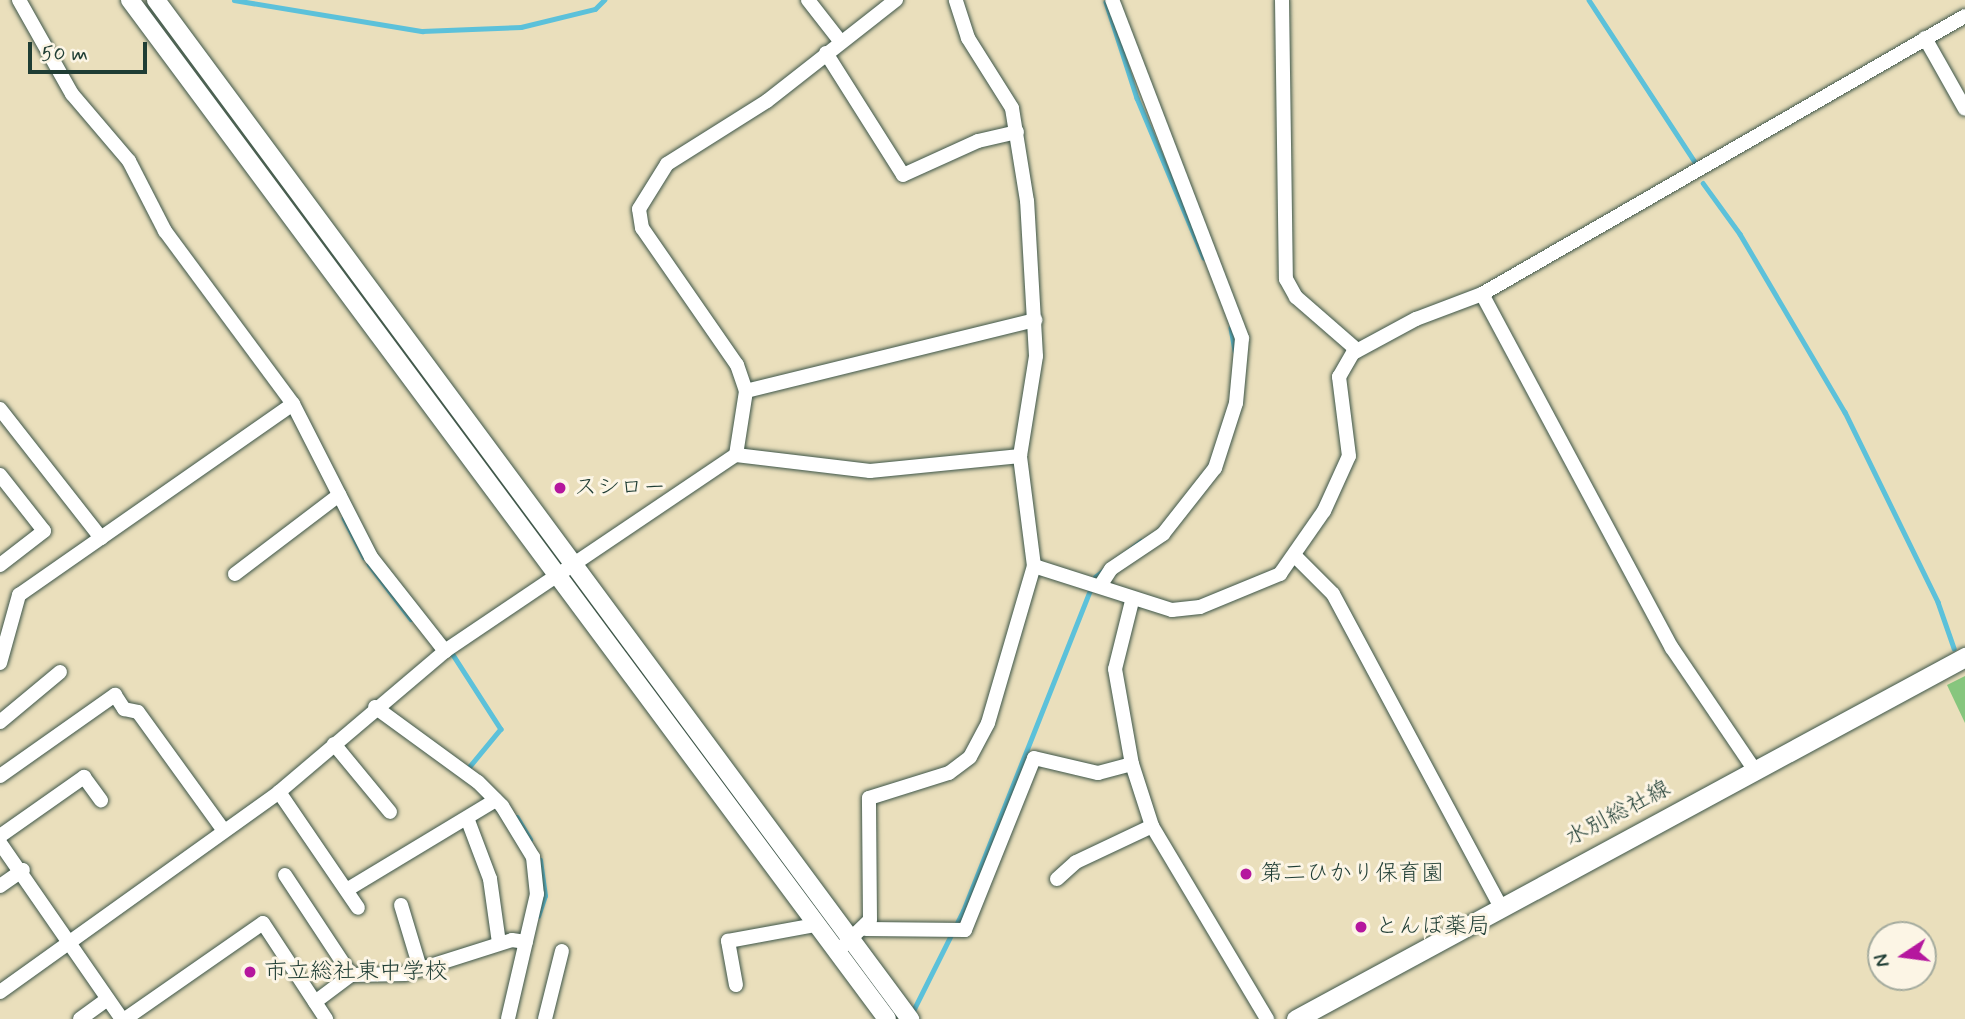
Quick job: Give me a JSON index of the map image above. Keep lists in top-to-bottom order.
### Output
{
  "streets": {
    "main road": ["水別総社線"]
  },
  "places": [
    "スシロー",
    "第二ひかり保育園",
    "とんぼ薬局",
    "市立総社東中学校"
  ],
  "scale_bar": "50 m",
  "north": "left"
}
